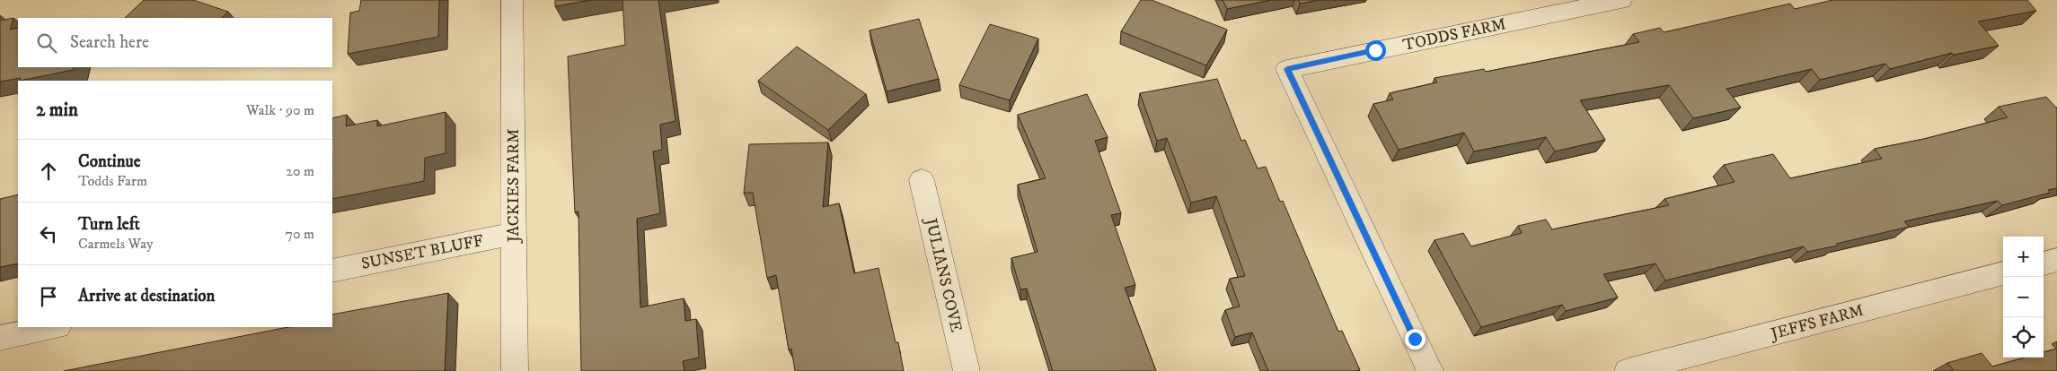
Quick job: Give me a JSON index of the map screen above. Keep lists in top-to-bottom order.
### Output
{
  "streets": {
    "street": [
      "TODDS FARM",
      "JACKIES FARM",
      "SUNSET BLUFF",
      "JULIANS COVE",
      "JEFFS FARM"
    ]
  },
  "crossings": [
    ["JACKIES FARM", "SUNSET BLUFF"]
  ],
  "page": {
    "search": "Search here",
    "heading": ["2 min", "Walk · 90 m"],
    "list": [
      ["Continue", "Todds Farm", "20 m"],
      ["Turn left", "Carmels Way", "70 m"],
      "Arrive at destination"
    ],
    "map_buttons": ["+", "−"]
  }
}
